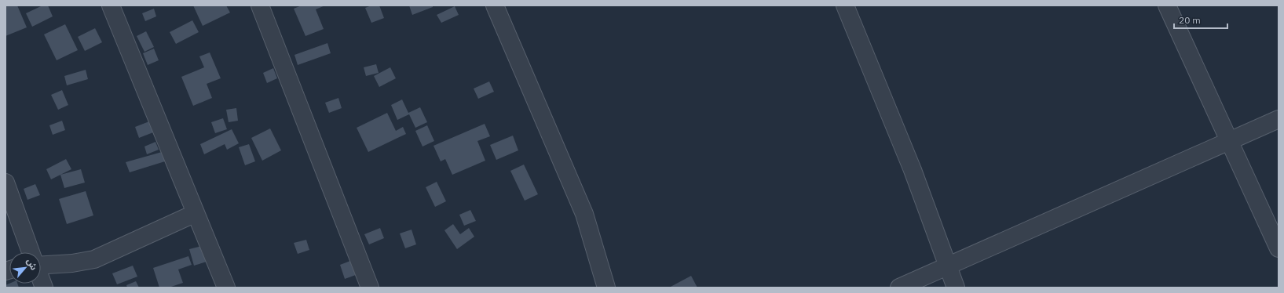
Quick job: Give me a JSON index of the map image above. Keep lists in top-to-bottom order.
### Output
{
  "scale_bar": "20 m",
  "north": "top right"
}
